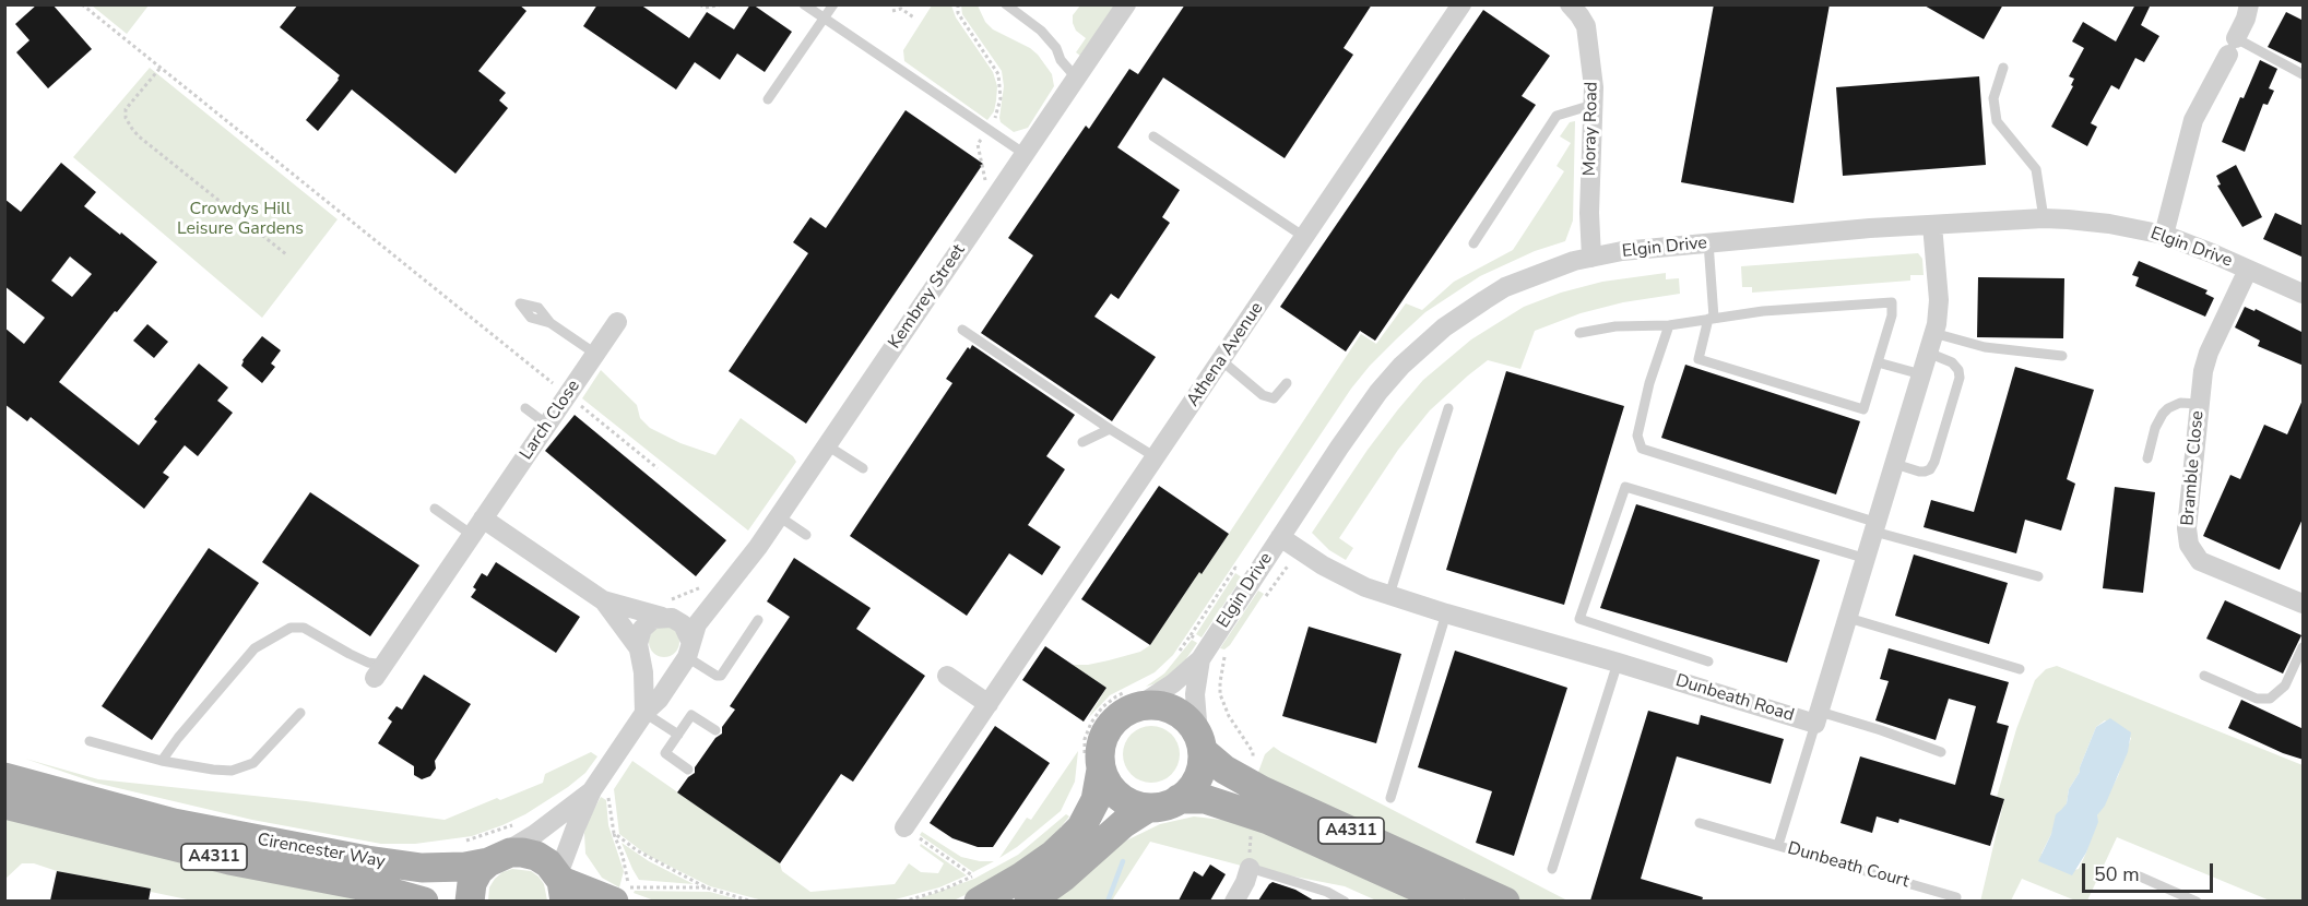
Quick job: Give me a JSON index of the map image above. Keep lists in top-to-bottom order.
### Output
{
  "streets": {
    "main road": ["A4311", "Cirencester Way"],
    "street": [
      "Moray Road",
      "Elgin Drive",
      "Kembrey Street",
      "Athena Avenue",
      "Larch Close",
      "Bramble Close",
      "Dunbeath Road"
    ],
    "lane": ["Dunbeath Court"]
  },
  "crossings": [
    ["Moray Road", "Elgin Drive"],
    ["Elgin Drive", "Bramble Close"],
    ["Elgin Drive", "Dunbeath Road"],
    ["Elgin Drive", "A4311"],
    ["Kembrey Street", "A4311"],
    ["Kembrey Street", "Cirencester Way"],
    ["Dunbeath Road", "Dunbeath Court"],
    ["A4311", "Cirencester Way"]
  ],
  "parks": ["Crowdys Hill Leisure Gardens"],
  "scale_bar": "50 m"
}
